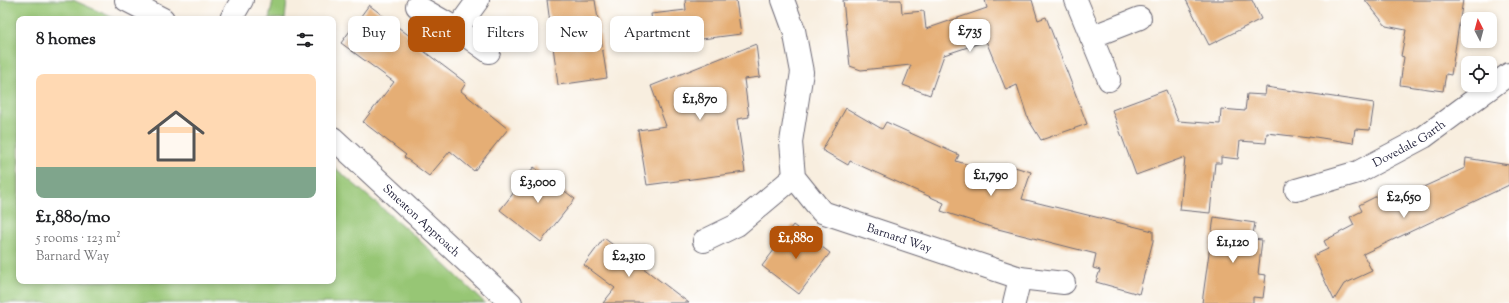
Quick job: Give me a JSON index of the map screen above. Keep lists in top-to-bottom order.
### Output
{
  "streets": {
    "street": ["Dovedale Garth", "Smeaton Approach", "Barnard Way"]
  },
  "north": "top",
  "page": {
    "chip": [
      "Buy",
      "Rent",
      "Filters",
      "New",
      "Apartment"
    ],
    "heading": "8 homes",
    "price": [
      "£735",
      "£1,870",
      "£1,790",
      "£3,000",
      "£2,650",
      "£1,880",
      "£1,120",
      "£2,310"
    ],
    "list": [
      {
        "name": "£1,880/mo",
        "note": "5 rooms · 123 m² · Barnard Way"
      }
    ]
  }
}
